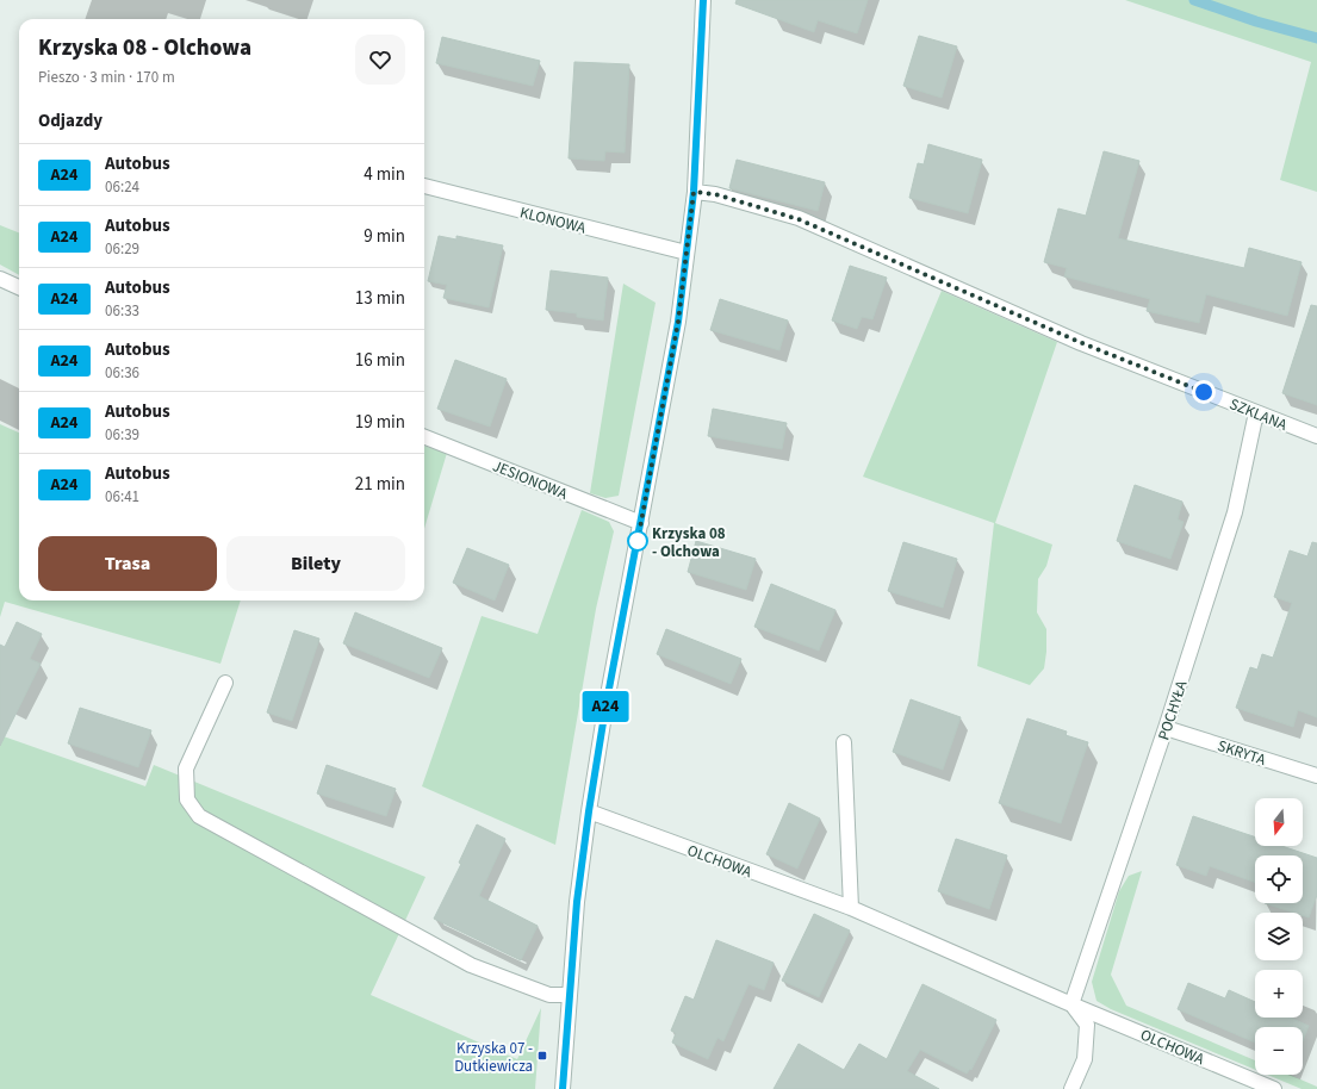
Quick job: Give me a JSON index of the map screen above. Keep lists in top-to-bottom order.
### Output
{
  "streets": {
    "street": [
      "KLONOWA",
      "SZKLANA",
      "JESIONOWA",
      "POCHYŁA",
      "SKRYTA",
      "OLCHOWA"
    ]
  },
  "crossings": [
    ["SZKLANA", "POCHYŁA"],
    ["POCHYŁA", "SKRYTA"],
    ["POCHYŁA", "OLCHOWA"]
  ],
  "places": {
    "other": ["Krzyska 08 - Olchowa"],
    "transit": ["Krzyska 07 - Dutkiewicza"]
  },
  "lines": ["bus line A24"],
  "north": "bottom",
  "page": {
    "on_map": "A24",
    "heading": [
      ["Krzyska 08 - Olchowa", "Pieszo · 3 min · 170 m"],
      "Odjazdy"
    ],
    "list": [
      {
        "mark": "A24",
        "name": "Autobus",
        "note": "06:24",
        "value": "4 min"
      },
      {
        "mark": "A24",
        "name": "Autobus",
        "note": "06:29",
        "value": "9 min"
      },
      {
        "mark": "A24",
        "name": "Autobus",
        "note": "06:33",
        "value": "13 min"
      },
      {
        "mark": "A24",
        "name": "Autobus",
        "note": "06:36",
        "value": "16 min"
      },
      {
        "mark": "A24",
        "name": "Autobus",
        "note": "06:39",
        "value": "19 min"
      },
      {
        "mark": "A24",
        "name": "Autobus",
        "note": "06:41",
        "value": "21 min"
      }
    ],
    "buttons": ["Trasa", "Bilety"],
    "map_buttons": ["+", "−"]
  }
}
